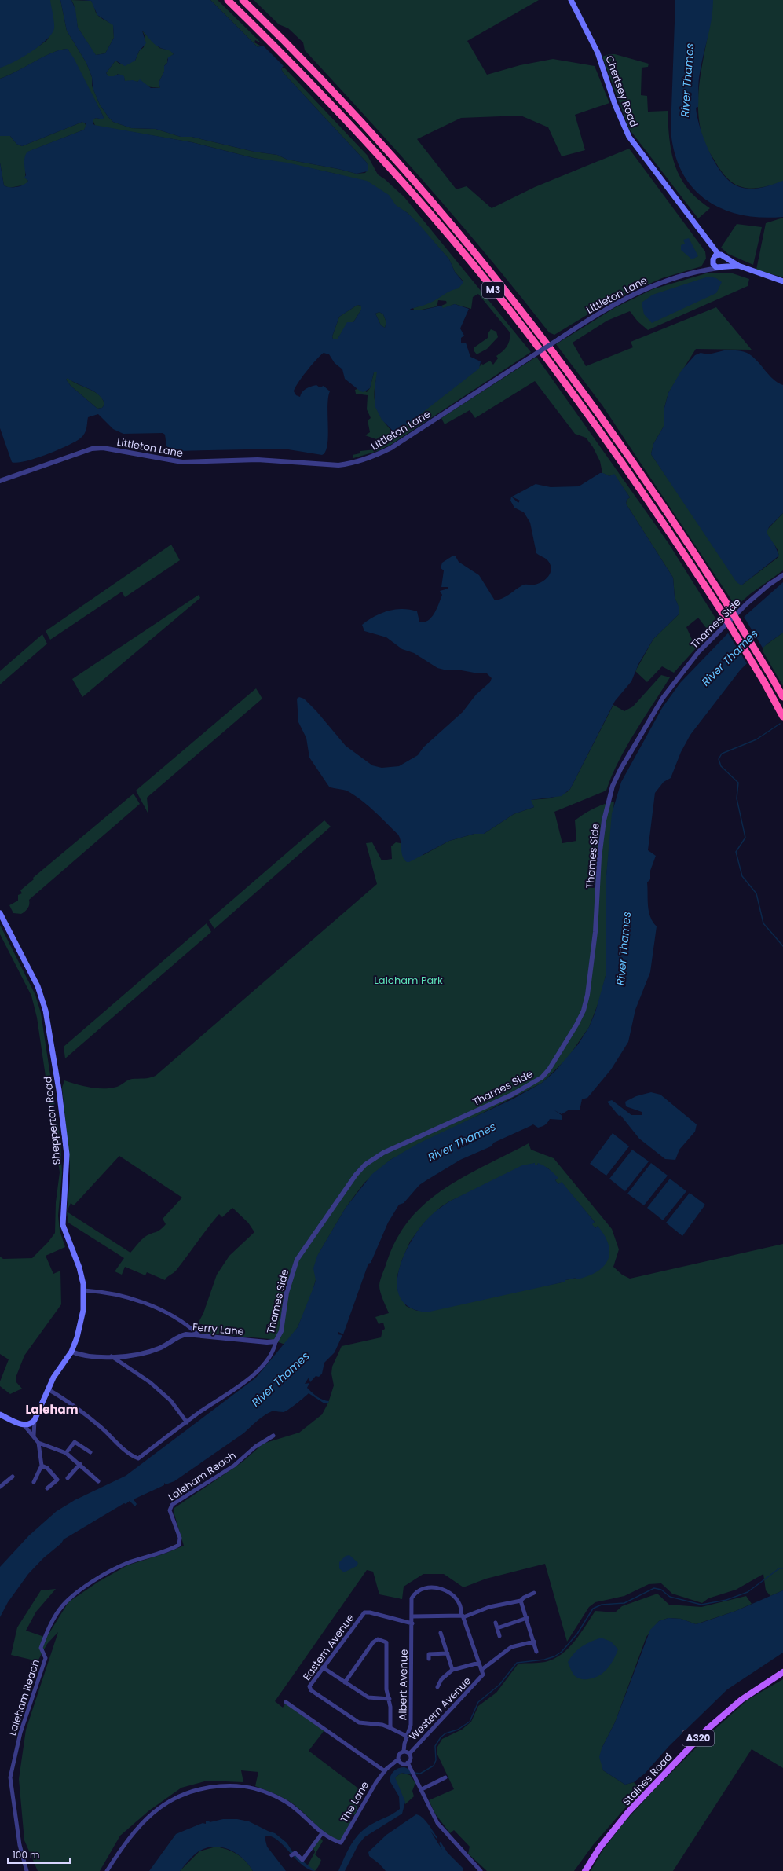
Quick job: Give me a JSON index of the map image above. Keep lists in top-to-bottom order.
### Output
{
  "streets": {
    "highway": ["M3"],
    "main road": [
      "Chertsey Road",
      "Shepperton Road",
      "A320",
      "Staines Road"
    ],
    "street": [
      "Littleton Lane",
      "Thames Side",
      "Ferry Lane",
      "Laleham Reach",
      "Eastern Avenue",
      "Albert Avenue",
      "Western Avenue",
      "The Lane"
    ]
  },
  "crossings": [
    ["Chertsey Road", "Littleton Lane"],
    ["Thames Side", "Shepperton Road"],
    ["Thames Side", "Ferry Lane"],
    ["Shepperton Road", "Ferry Lane"],
    ["Eastern Avenue", "Albert Avenue"],
    ["Albert Avenue", "Western Avenue"],
    ["Albert Avenue", "The Lane"],
    ["Western Avenue", "The Lane"]
  ],
  "districts": ["Laleham"],
  "water": ["River Thames"],
  "parks": ["Laleham Park"],
  "scale_bar": "100 m"
}
